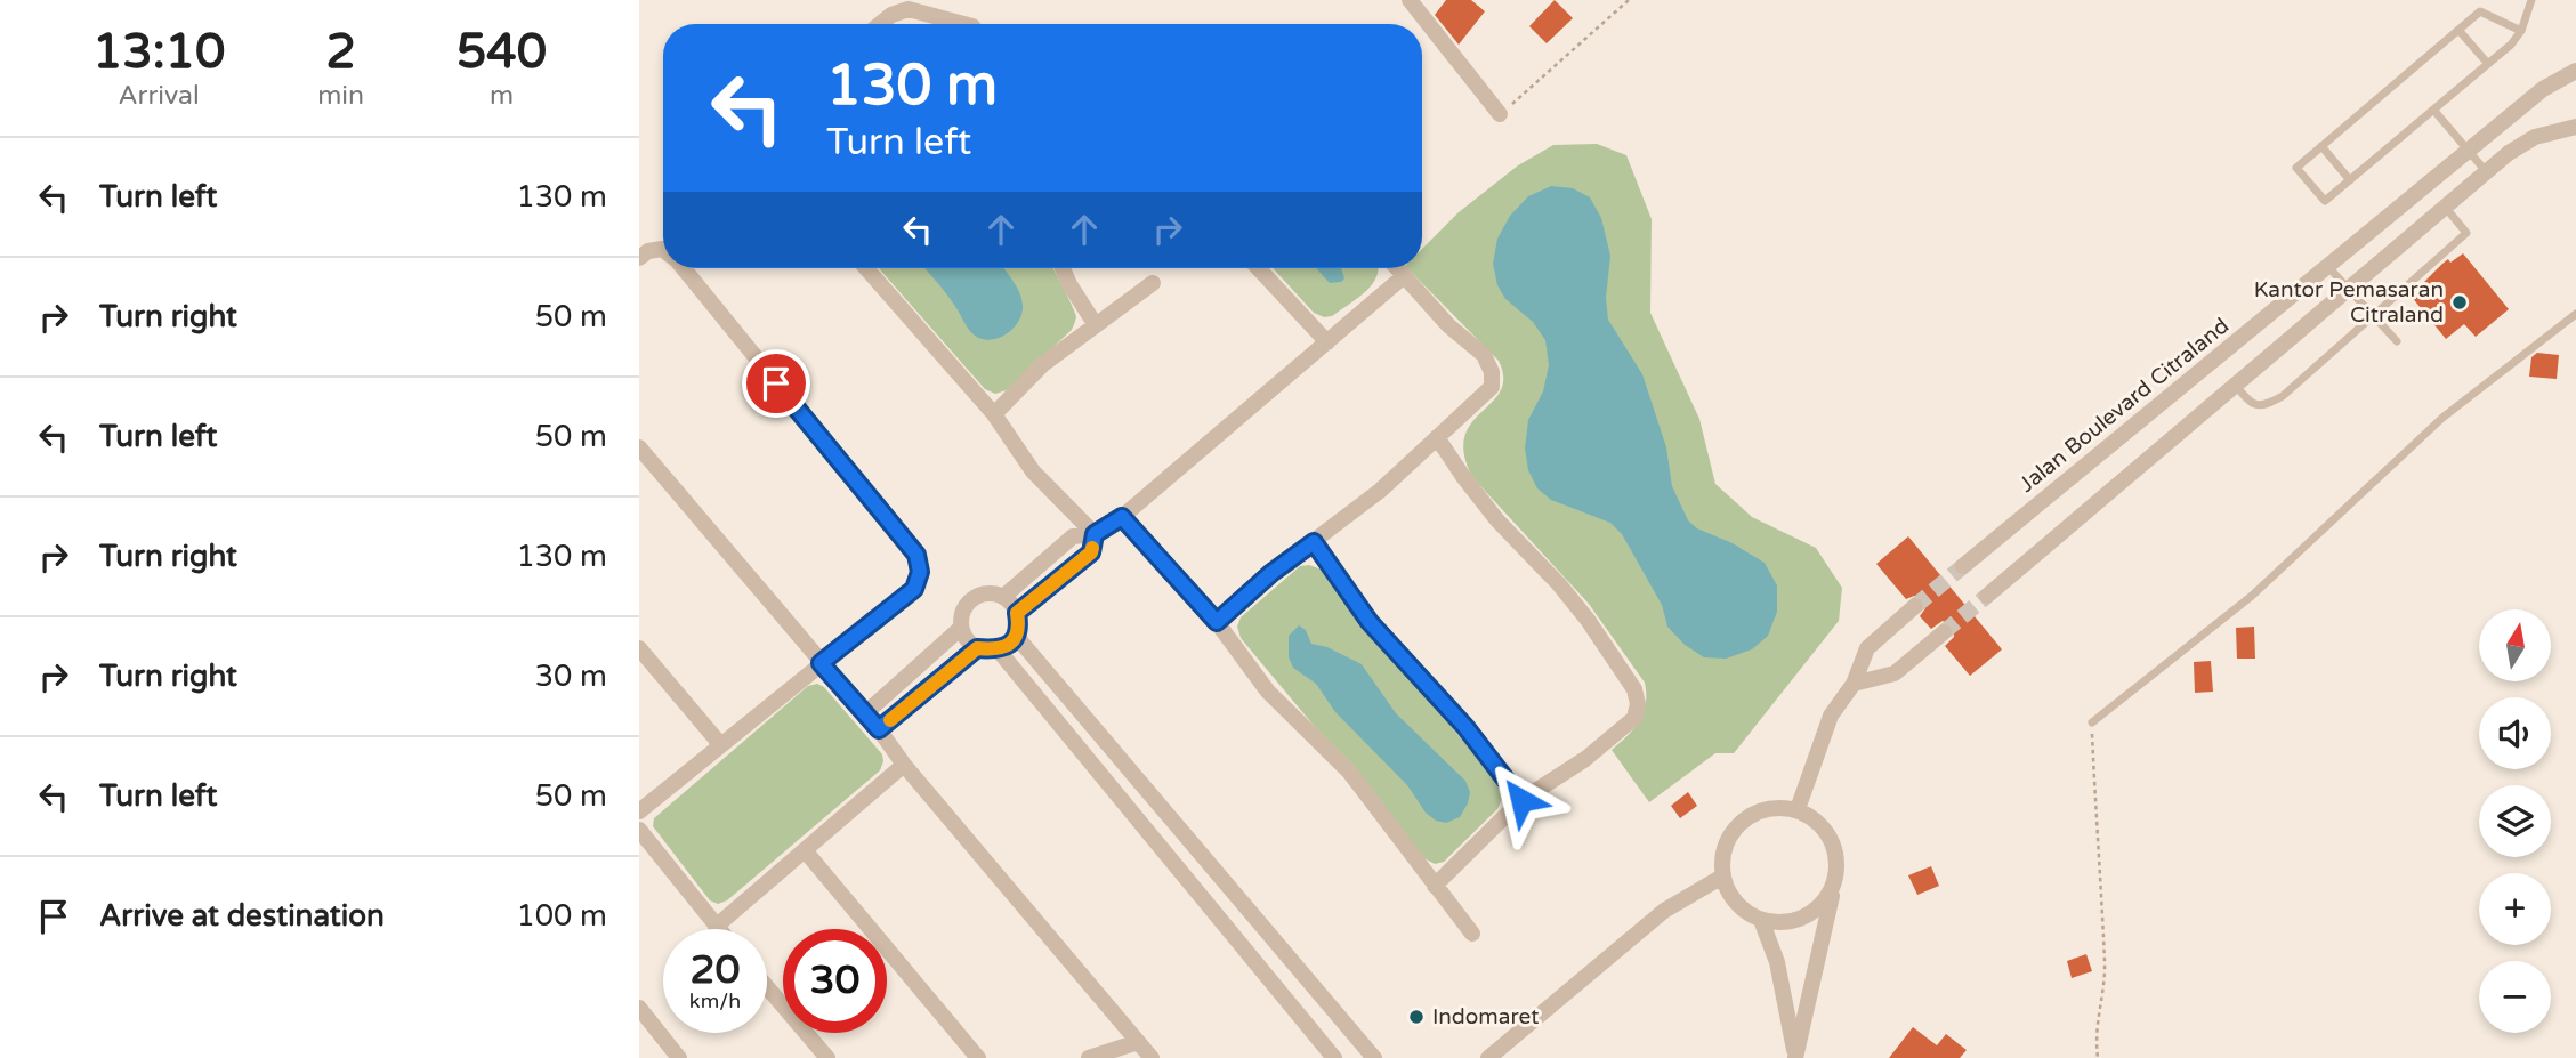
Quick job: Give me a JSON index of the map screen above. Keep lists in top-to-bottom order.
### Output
{
  "streets": {
    "street": ["Jalan Boulevard Citraland"]
  },
  "places": ["Kantor Pemasaran Citraland", "Indomaret"],
  "north": "top",
  "page": {
    "eta": [
      "13:10",
      "Arrival",
      "2",
      "min",
      "540",
      "m"
    ],
    "turn": ["130 m", "Turn left"],
    "list": [
      {
        "name": "Turn left",
        "value": "130 m"
      },
      {
        "name": "Turn right",
        "value": "50 m"
      },
      {
        "name": "Turn left",
        "value": "50 m"
      },
      {
        "name": "Turn right",
        "value": "130 m"
      },
      {
        "name": "Turn right",
        "value": "30 m"
      },
      {
        "name": "Turn left",
        "value": "50 m"
      },
      {
        "name": "Arrive at destination",
        "value": "100 m"
      }
    ],
    "map_buttons": ["+", "−"],
    "speed": "20 km/h",
    "limit": "30"
  }
}
